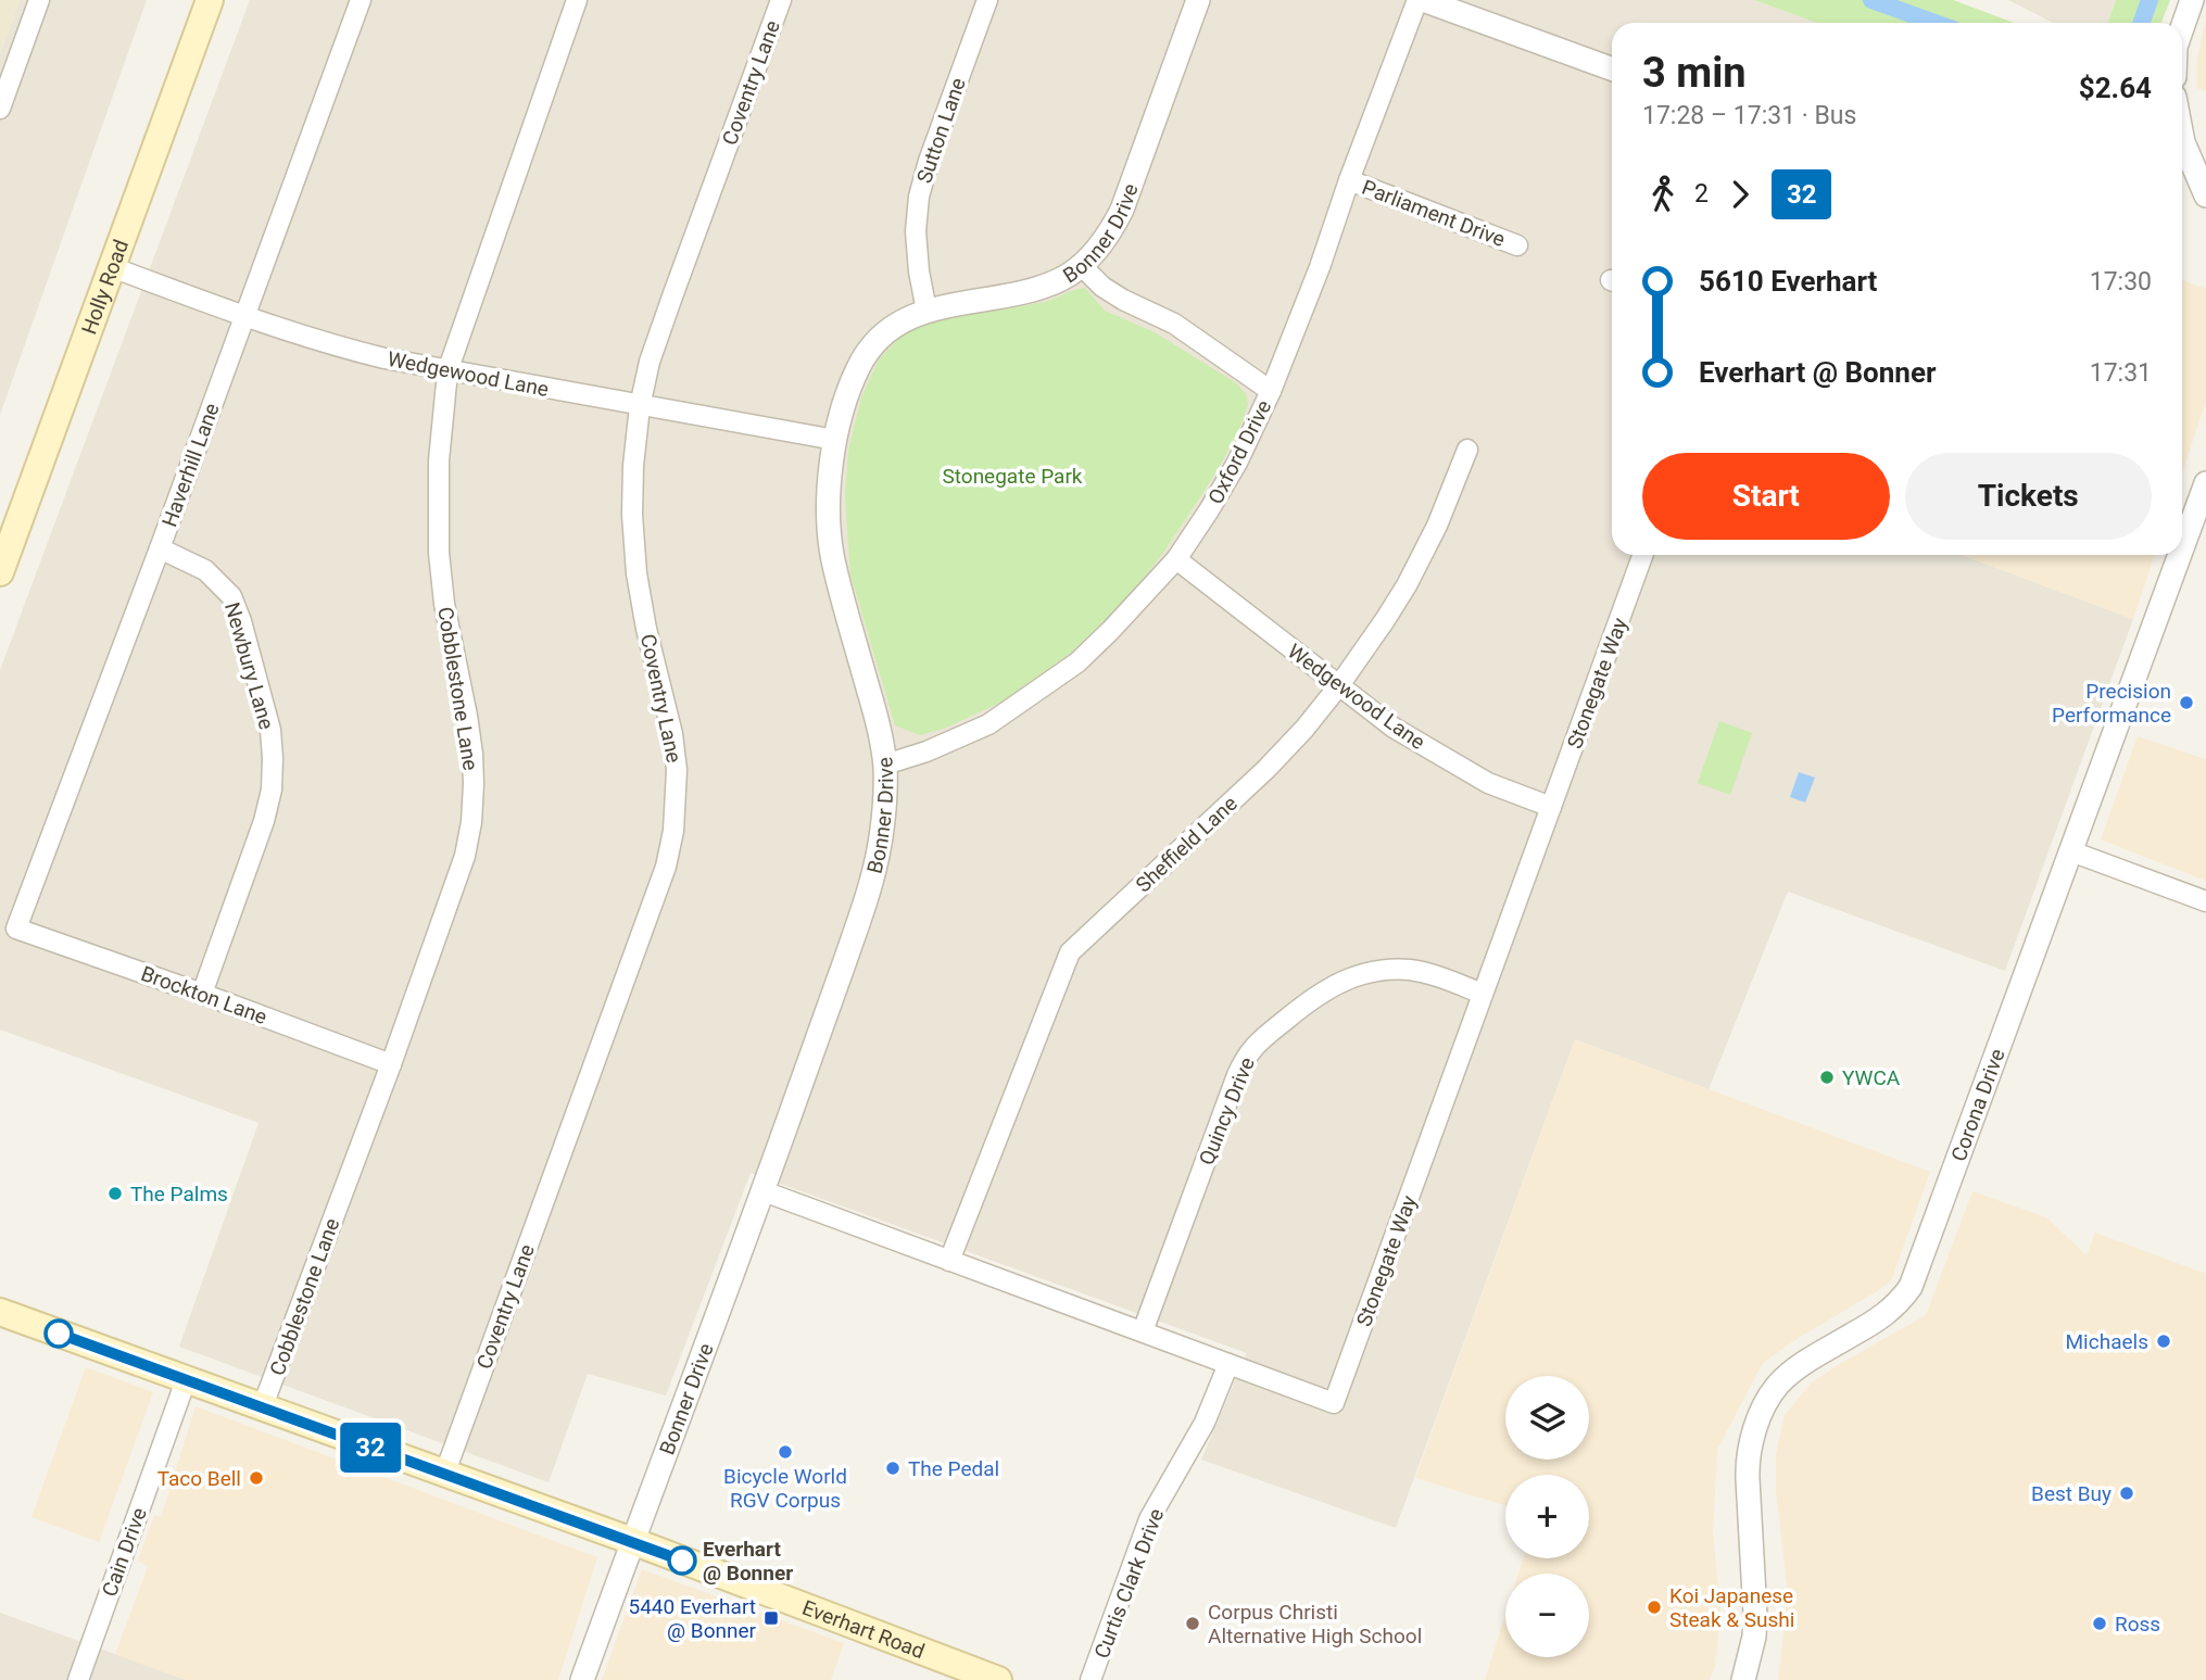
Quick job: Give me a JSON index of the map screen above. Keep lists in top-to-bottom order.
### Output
{
  "streets": {
    "main road": ["Holly Road", "Everhart Road"],
    "street": [
      "Coventry Lane",
      "Sutton Lane",
      "Parliament Drive",
      "Bonner Drive",
      "Wedgewood Lane",
      "Oxford Drive",
      "Haverhill Lane",
      "Newbury Lane",
      "Stonegate Way",
      "Cobblestone Lane",
      "Sheffield Lane",
      "Brockton Lane",
      "Corona Drive",
      "Quincy Drive",
      "Cain Drive",
      "Curtis Clark Drive"
    ]
  },
  "crossings": [
    ["Coventry Lane", "Wedgewood Lane"],
    ["Coventry Lane", "Everhart Road"],
    ["Sutton Lane", "Bonner Drive"],
    ["Parliament Drive", "Oxford Drive"],
    ["Bonner Drive", "Wedgewood Lane"],
    ["Bonner Drive", "Oxford Drive"],
    ["Bonner Drive", "Stonegate Way"],
    ["Bonner Drive", "Everhart Road"],
    ["Holly Road", "Wedgewood Lane"],
    ["Wedgewood Lane", "Oxford Drive"],
    ["Wedgewood Lane", "Haverhill Lane"],
    ["Wedgewood Lane", "Stonegate Way"],
    ["Wedgewood Lane", "Cobblestone Lane"],
    ["Wedgewood Lane", "Sheffield Lane"],
    ["Haverhill Lane", "Newbury Lane"],
    ["Haverhill Lane", "Brockton Lane"],
    ["Newbury Lane", "Brockton Lane"],
    ["Stonegate Way", "Sheffield Lane"],
    ["Stonegate Way", "Quincy Drive"],
    ["Stonegate Way", "Curtis Clark Drive"],
    ["Cobblestone Lane", "Brockton Lane"],
    ["Cobblestone Lane", "Everhart Road"],
    ["Cain Drive", "Everhart Road"]
  ],
  "parks": ["Stonegate Park"],
  "places": {
    "other": [
      "Precision Performance",
      "YWCA",
      "The Palms",
      "Michaels",
      "Bicycle World RGV Corpus",
      "The Pedal",
      "Taco Bell",
      "Best Buy",
      "Everhart @ Bonner",
      "Koi Japanese Steak & Sushi",
      "Corpus Christi Alternative High School",
      "Ross"
    ],
    "transit": ["5440 Everhart @ Bonner"]
  },
  "lines": ["bus line 32"],
  "page": {
    "on_map": "32",
    "heading": ["3 min", "17:28 – 17:31 · Bus", "$2.64"],
    "legs": ["2", "32"],
    "list": [
      {
        "name": "5610 Everhart",
        "value": "17:30"
      },
      {
        "name": "Everhart @ Bonner",
        "value": "17:31"
      }
    ],
    "buttons": ["Start", "Tickets"],
    "map_buttons": ["+", "−"]
  }
}
